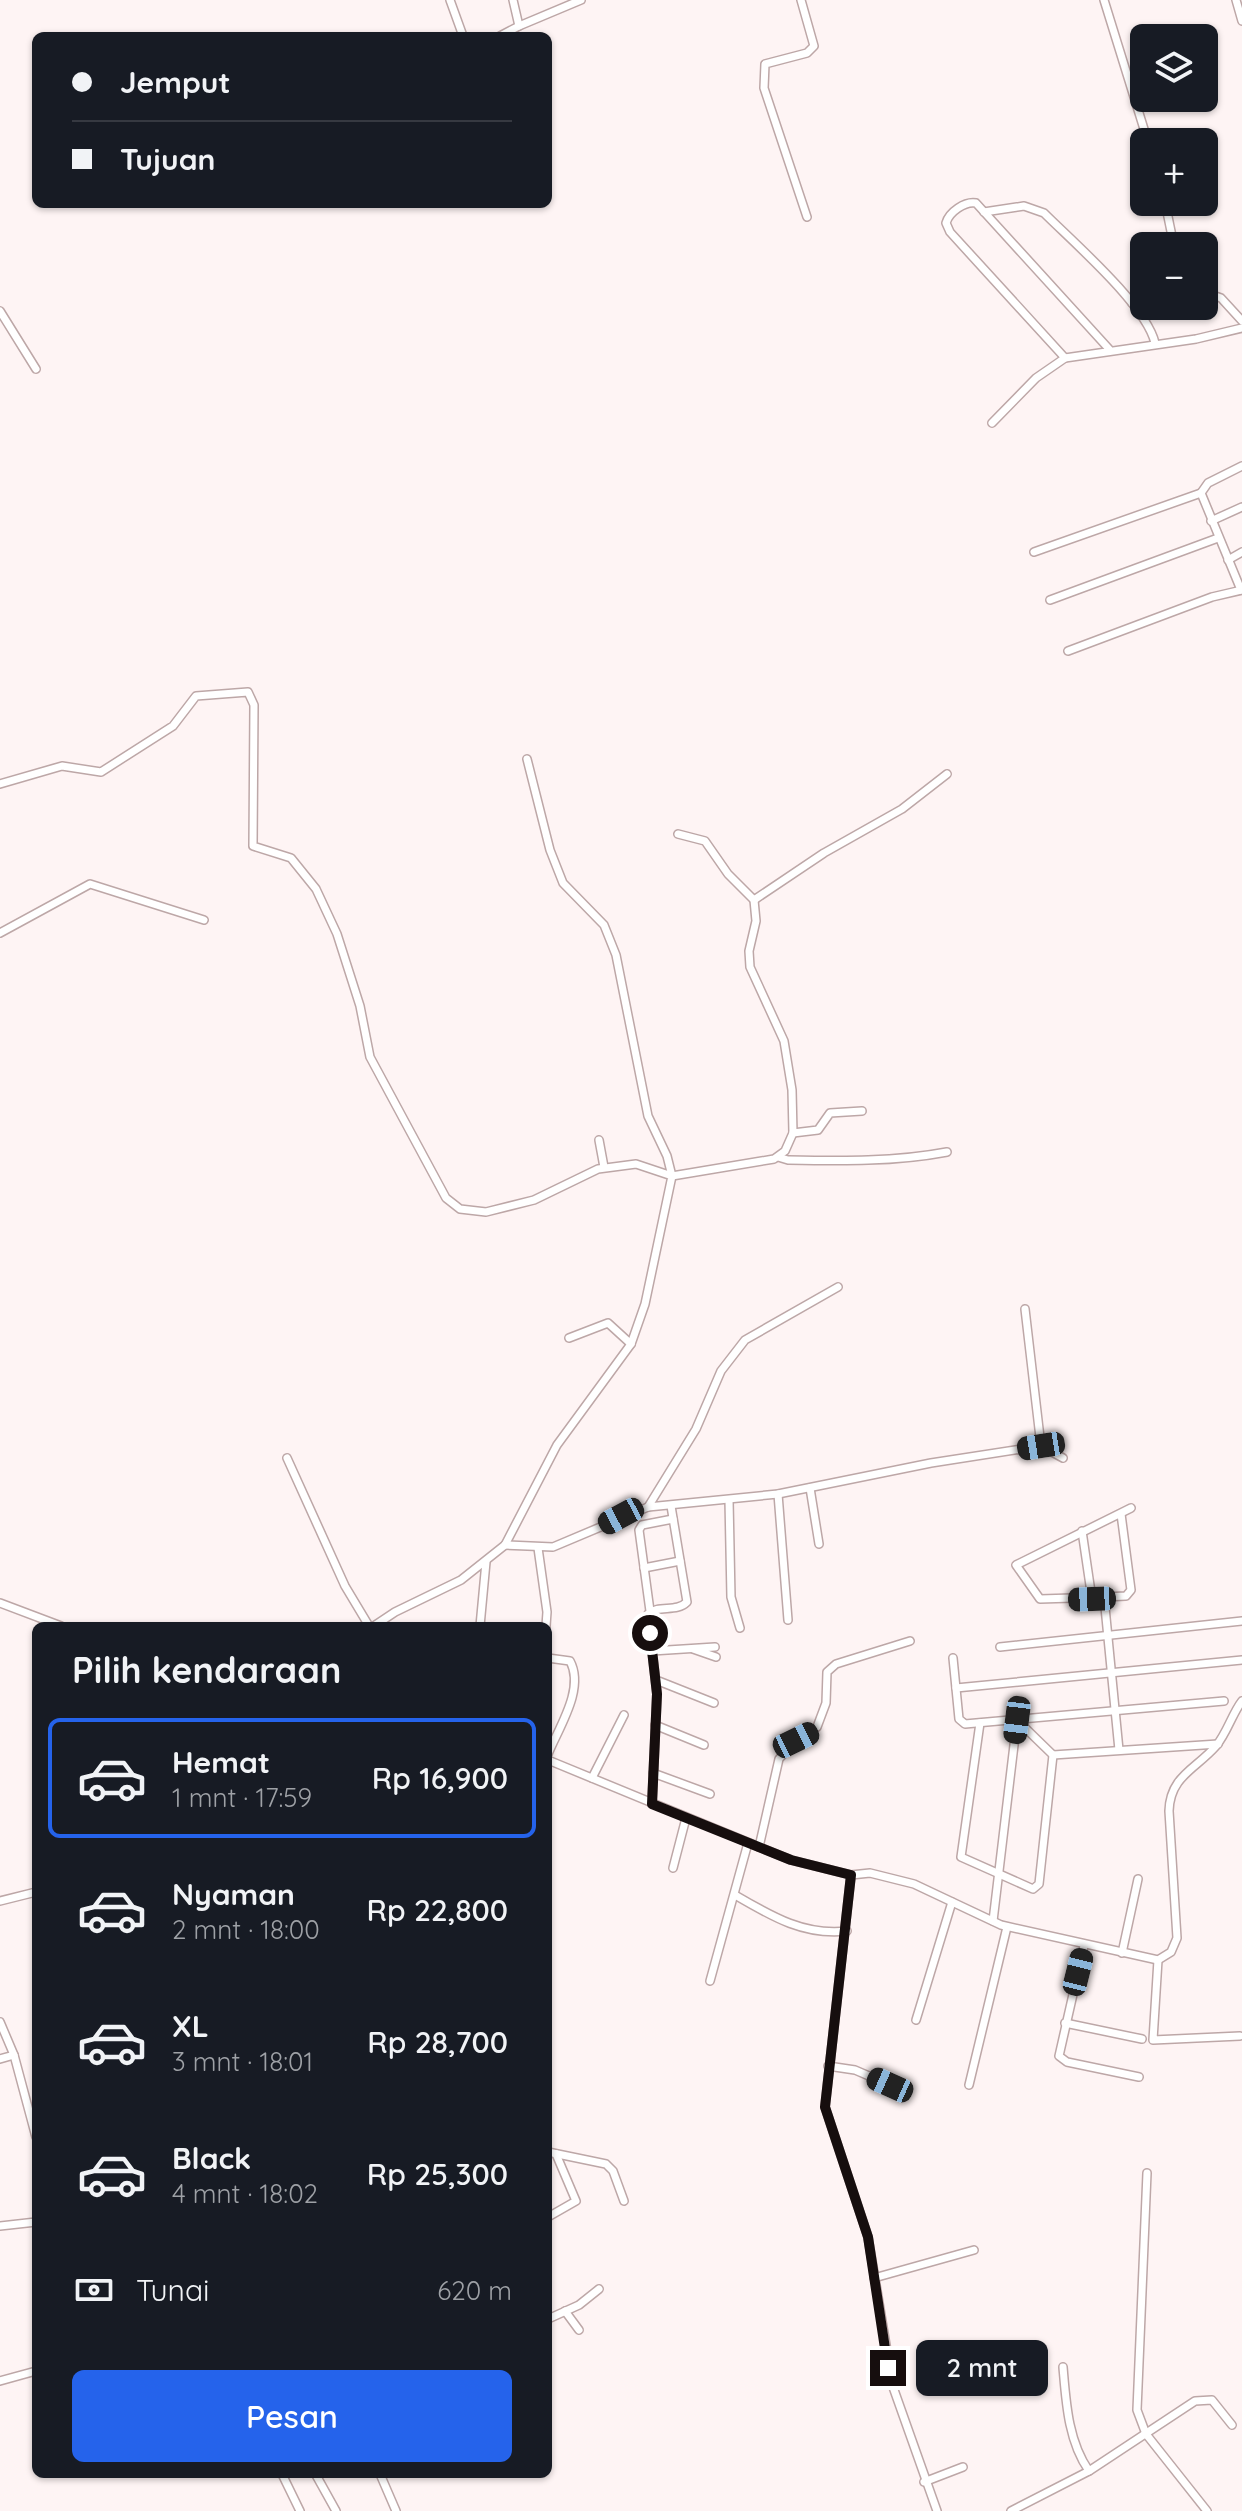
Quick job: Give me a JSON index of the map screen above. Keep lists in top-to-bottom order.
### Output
{
  "page": {
    "map_buttons": ["+", "−"],
    "banner": ["Jemput", "Tujuan"],
    "heading": "Pilih kendaraan",
    "list": [
      {
        "name": "Hemat",
        "note": "1 mnt · 17:59",
        "value": "Rp 16,900"
      },
      {
        "name": "Nyaman",
        "note": "2 mnt · 18:00",
        "value": "Rp 22,800"
      },
      {
        "name": "XL",
        "note": "3 mnt · 18:01",
        "value": "Rp 28,700"
      },
      {
        "name": "Black",
        "note": "4 mnt · 18:02",
        "value": "Rp 25,300"
      }
    ],
    "pay": ["Tunai", "620 m"],
    "bubble": "2 mnt",
    "buttons": "Pesan"
  }
}
